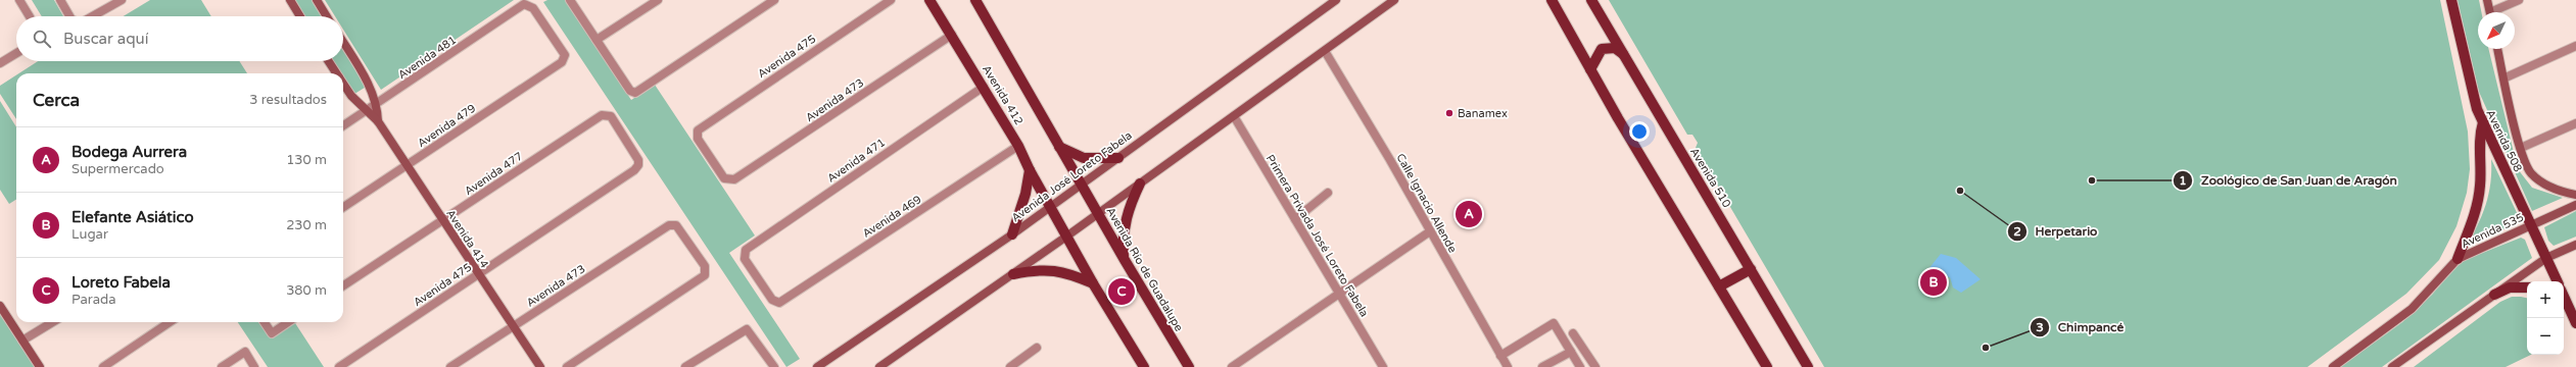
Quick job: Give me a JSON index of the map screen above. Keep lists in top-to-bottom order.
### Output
{
  "streets": {
    "main road": [
      "Avenida 412",
      "Avenida 508",
      "Avenida 510",
      "Avenida Río de Guadalupe"
    ],
    "street": [
      "Avenida 475",
      "Avenida 481",
      "Avenida 473",
      "Avenida 479",
      "Avenida 471",
      "Avenida 477",
      "Avenida José Loreto Fabela",
      "Calle Ignacio Allende",
      "Avenida 469",
      "Avenida 535",
      "Primera Privada José Loreto Fabela",
      "Avenida 414"
    ]
  },
  "crossings": [
    ["Avenida 475", "Avenida 473"],
    ["Avenida 475", "Avenida 477"],
    ["Avenida 475", "Avenida 414"],
    ["Avenida 481", "Avenida 479"],
    ["Avenida 481", "Avenida 414"],
    ["Avenida 412", "Avenida 473"],
    ["Avenida 412", "Avenida 471"],
    ["Avenida 412", "Avenida José Loreto Fabela"],
    ["Avenida 412", "Avenida 469"],
    ["Avenida 412", "Avenida Río de Guadalupe"],
    ["Avenida 473", "Avenida 414"],
    ["Avenida 479", "Avenida 414"],
    ["Avenida 508", "Avenida 535"],
    ["Avenida 471", "Avenida 469"],
    ["Avenida 477", "Avenida 414"],
    ["Avenida José Loreto Fabela", "Avenida Río de Guadalupe"]
  ],
  "places": [
    "Banamex",
    "Zoológico de San Juan de Aragón",
    "Herpetario",
    "Chimpancé"
  ],
  "north": "bottom left",
  "page": {
    "search": "Buscar aquí",
    "heading": ["Cerca", "3 resultados"],
    "list": [
      {
        "mark": "A",
        "name": "Bodega Aurrera",
        "note": "Supermercado",
        "value": "130 m"
      },
      {
        "mark": "B",
        "name": "Elefante Asiático",
        "note": "Lugar",
        "value": "230 m"
      },
      {
        "mark": "C",
        "name": "Loreto Fabela",
        "note": "Parada",
        "value": "380 m"
      }
    ],
    "pins": ["A", "B", "C"],
    "map_buttons": ["+", "−"]
  }
}
